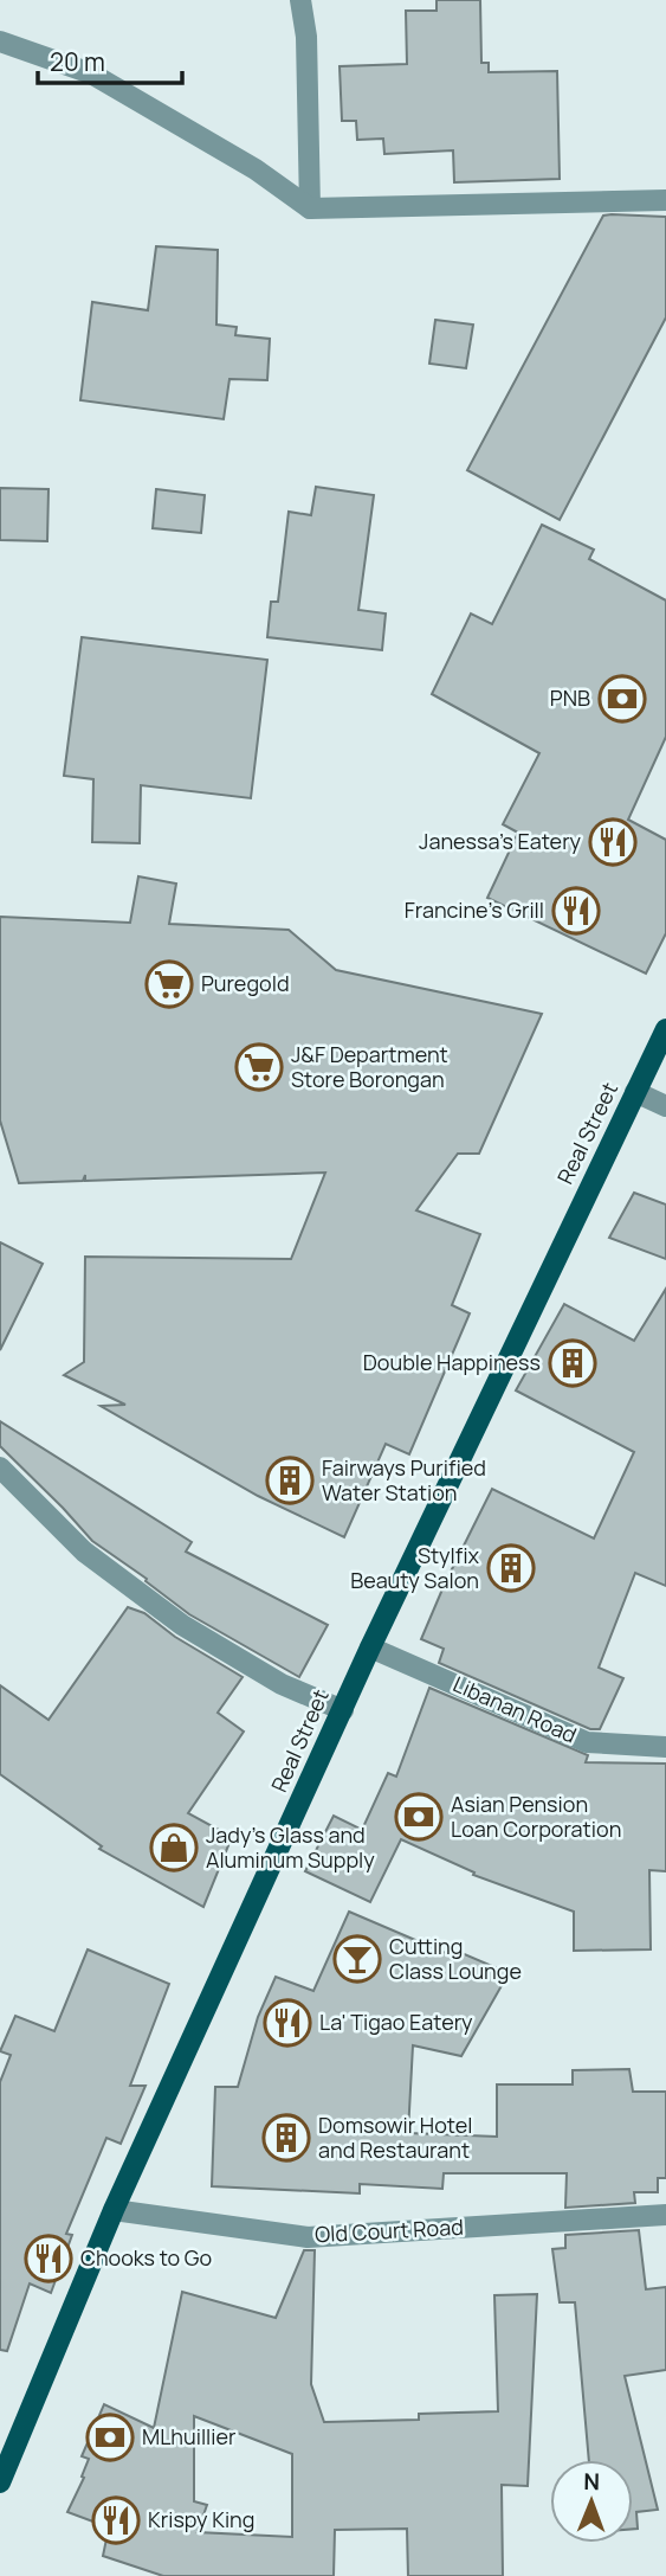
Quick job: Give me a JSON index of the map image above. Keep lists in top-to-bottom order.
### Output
{
  "streets": {
    "main road": ["Real Street"],
    "street": ["Libanan Road", "Old Court Road"]
  },
  "crossings": [
    ["Real Street", "Libanan Road"],
    ["Real Street", "Old Court Road"]
  ],
  "places": {
    "bank": ["PNB", "Asian Pension Loan Corporation", "MLhuillier"],
    "restaurant": [
      "Janessa's Eatery",
      "Francine's Grill",
      "La' Tigao Eatery",
      "Chooks to Go",
      "Krispy King"
    ],
    "supermarket": ["Puregold", "J&F Department Store Borongan"],
    "building": [
      "Double Happiness",
      "Fairways Purified Water Station",
      "Stylfix Beauty Salon",
      "Domsowir Hotel and Restaurant"
    ],
    "shop": ["Jady's Glass and Aluminum Supply"],
    "bar": ["Cutting Class Lounge"]
  },
  "scale_bar": "20 m",
  "north": "top"
}
